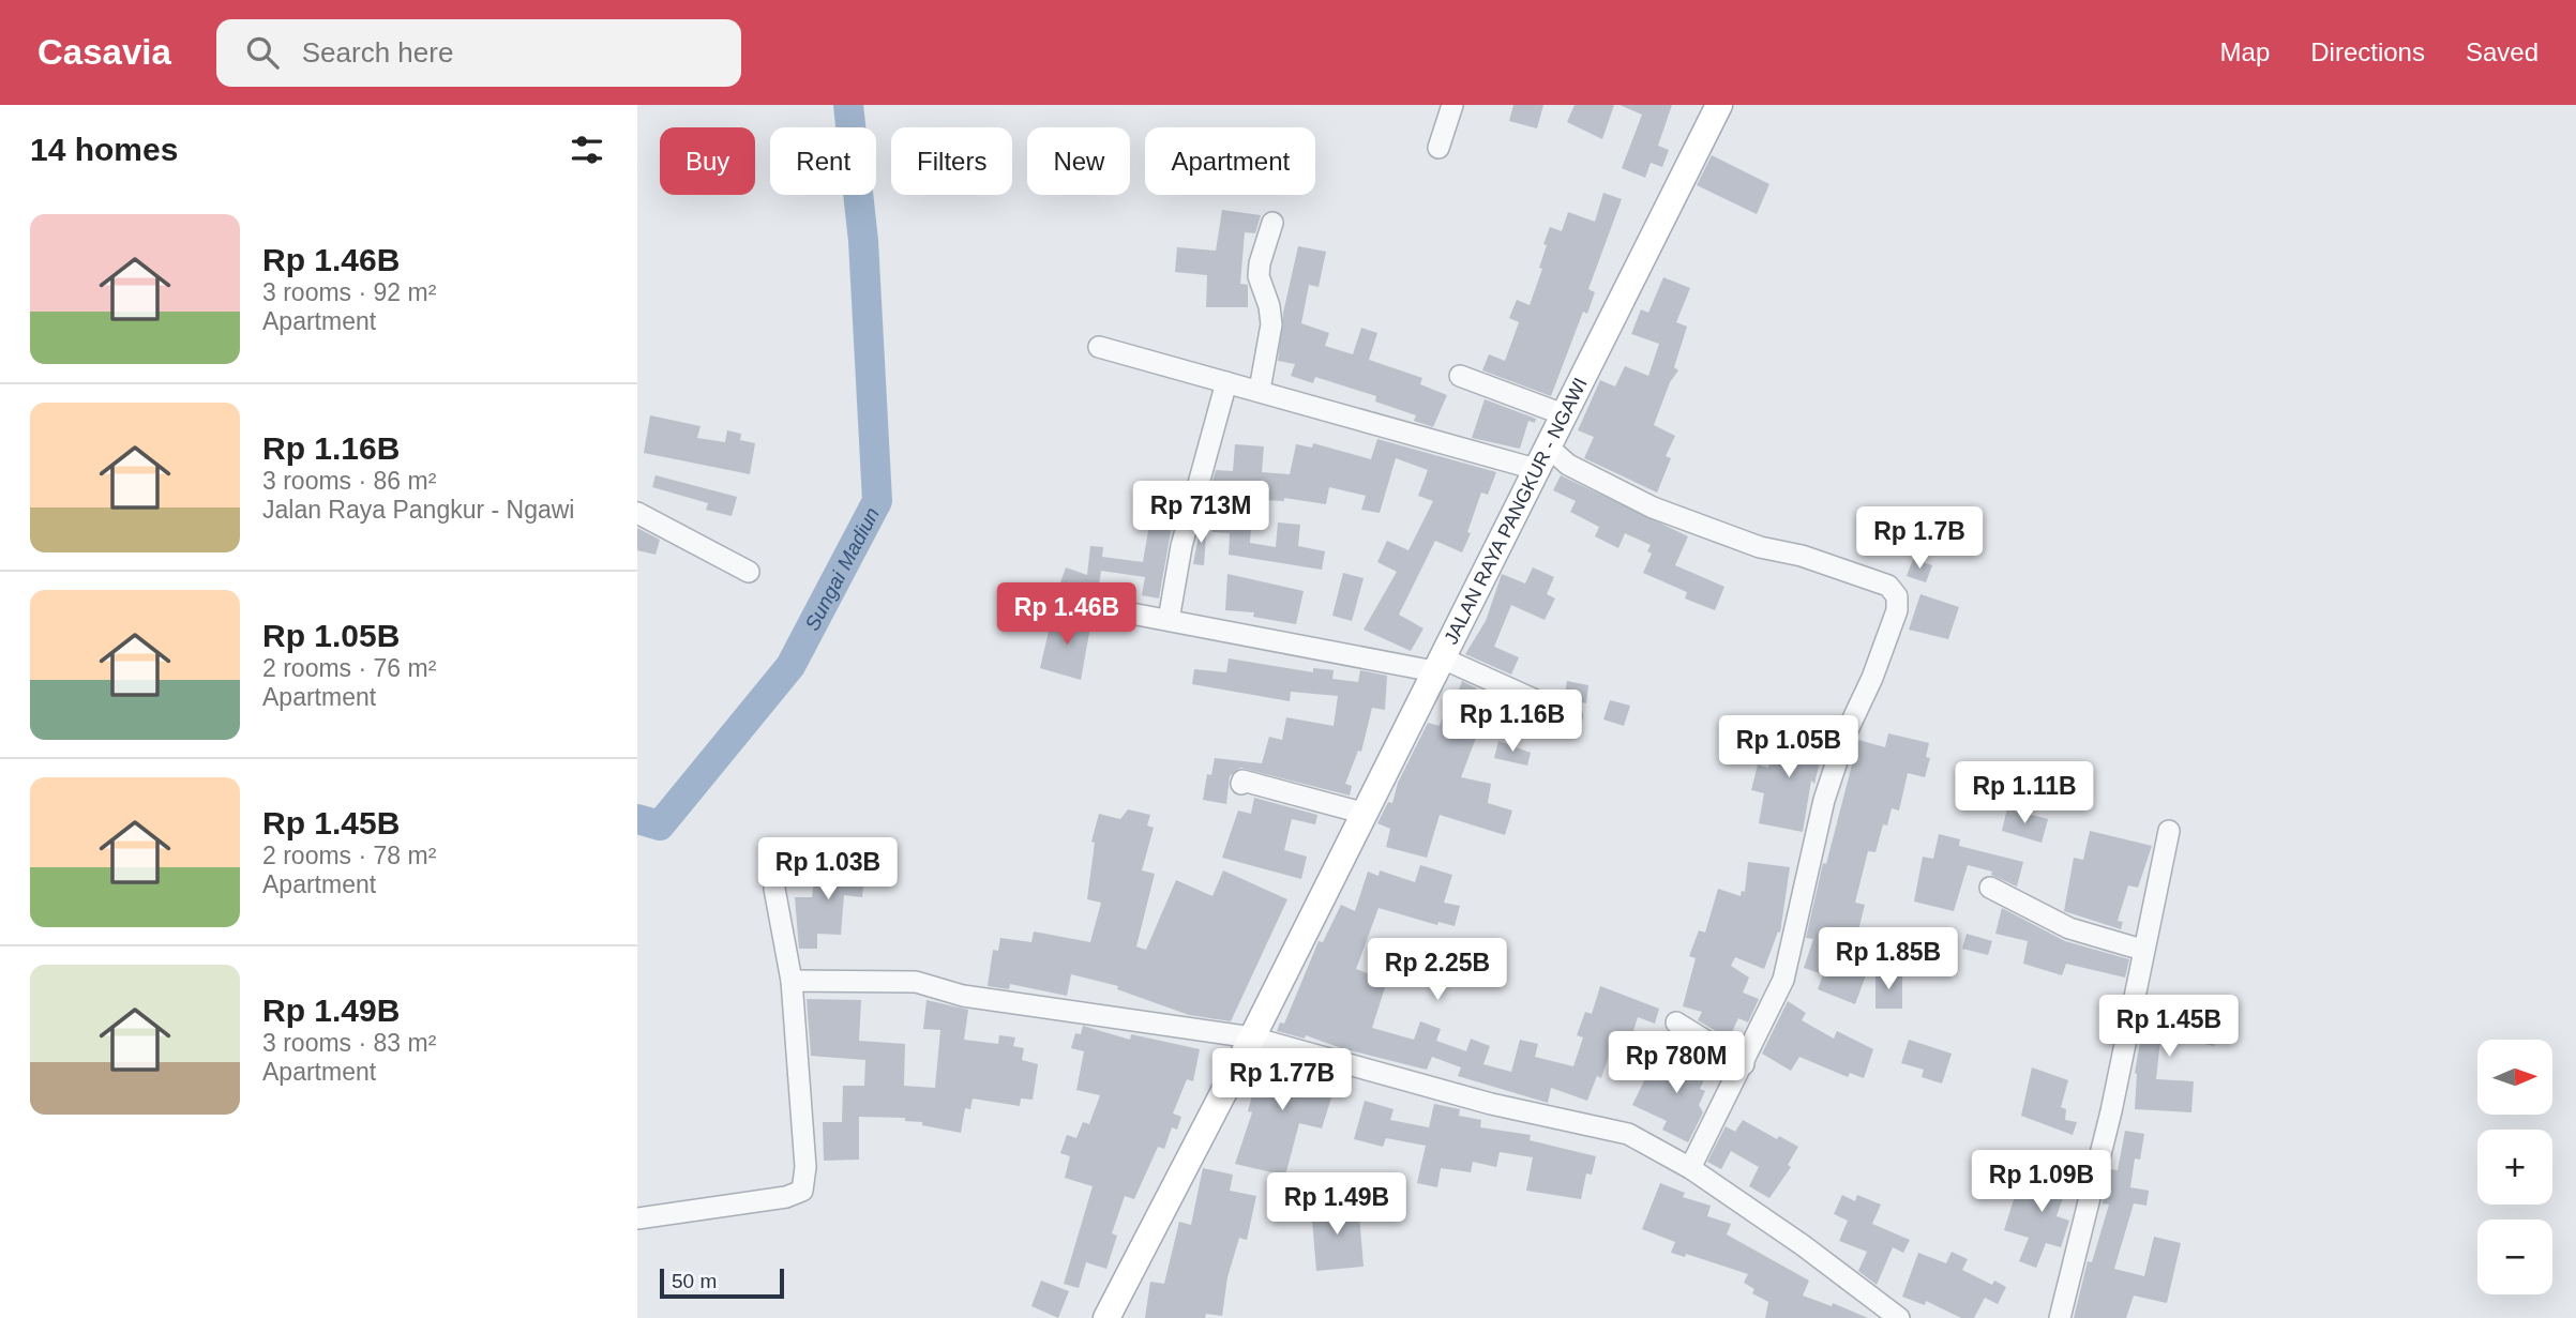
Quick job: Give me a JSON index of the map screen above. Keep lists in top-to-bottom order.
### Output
{
  "streets": {
    "main road": ["JALAN RAYA PANGKUR - NGAWI"]
  },
  "water": ["Sungai Madiun"],
  "scale_bar": "50 m",
  "north": "right",
  "page": {
    "header": "Casavia",
    "search": "Search here",
    "nav": ["Map", "Directions", "Saved"],
    "heading": "14 homes",
    "chip": [
      "Buy",
      "Rent",
      "Filters",
      "New",
      "Apartment"
    ],
    "list": [
      {
        "name": "Rp 1.46B",
        "note": "3 rooms · 92 m² · Apartment"
      },
      {
        "name": "Rp 1.16B",
        "note": "3 rooms · 86 m² · Jalan Raya Pangkur - Ngawi"
      },
      {
        "name": "Rp 1.05B",
        "note": "2 rooms · 76 m² · Apartment"
      },
      {
        "name": "Rp 1.45B",
        "note": "2 rooms · 78 m² · Apartment"
      },
      {
        "name": "Rp 1.49B",
        "note": "3 rooms · 83 m² · Apartment"
      }
    ],
    "price": [
      "Rp 713M",
      "Rp 1.7B",
      "Rp 1.46B",
      "Rp 1.16B",
      "Rp 1.05B",
      "Rp 1.11B",
      "Rp 1.03B",
      "Rp 1.85B",
      "Rp 2.25B",
      "Rp 1.45B",
      "Rp 780M",
      "Rp 1.77B",
      "Rp 1.09B",
      "Rp 1.49B"
    ],
    "map_buttons": ["+", "−"],
    "scale": "50 m"
  }
}
